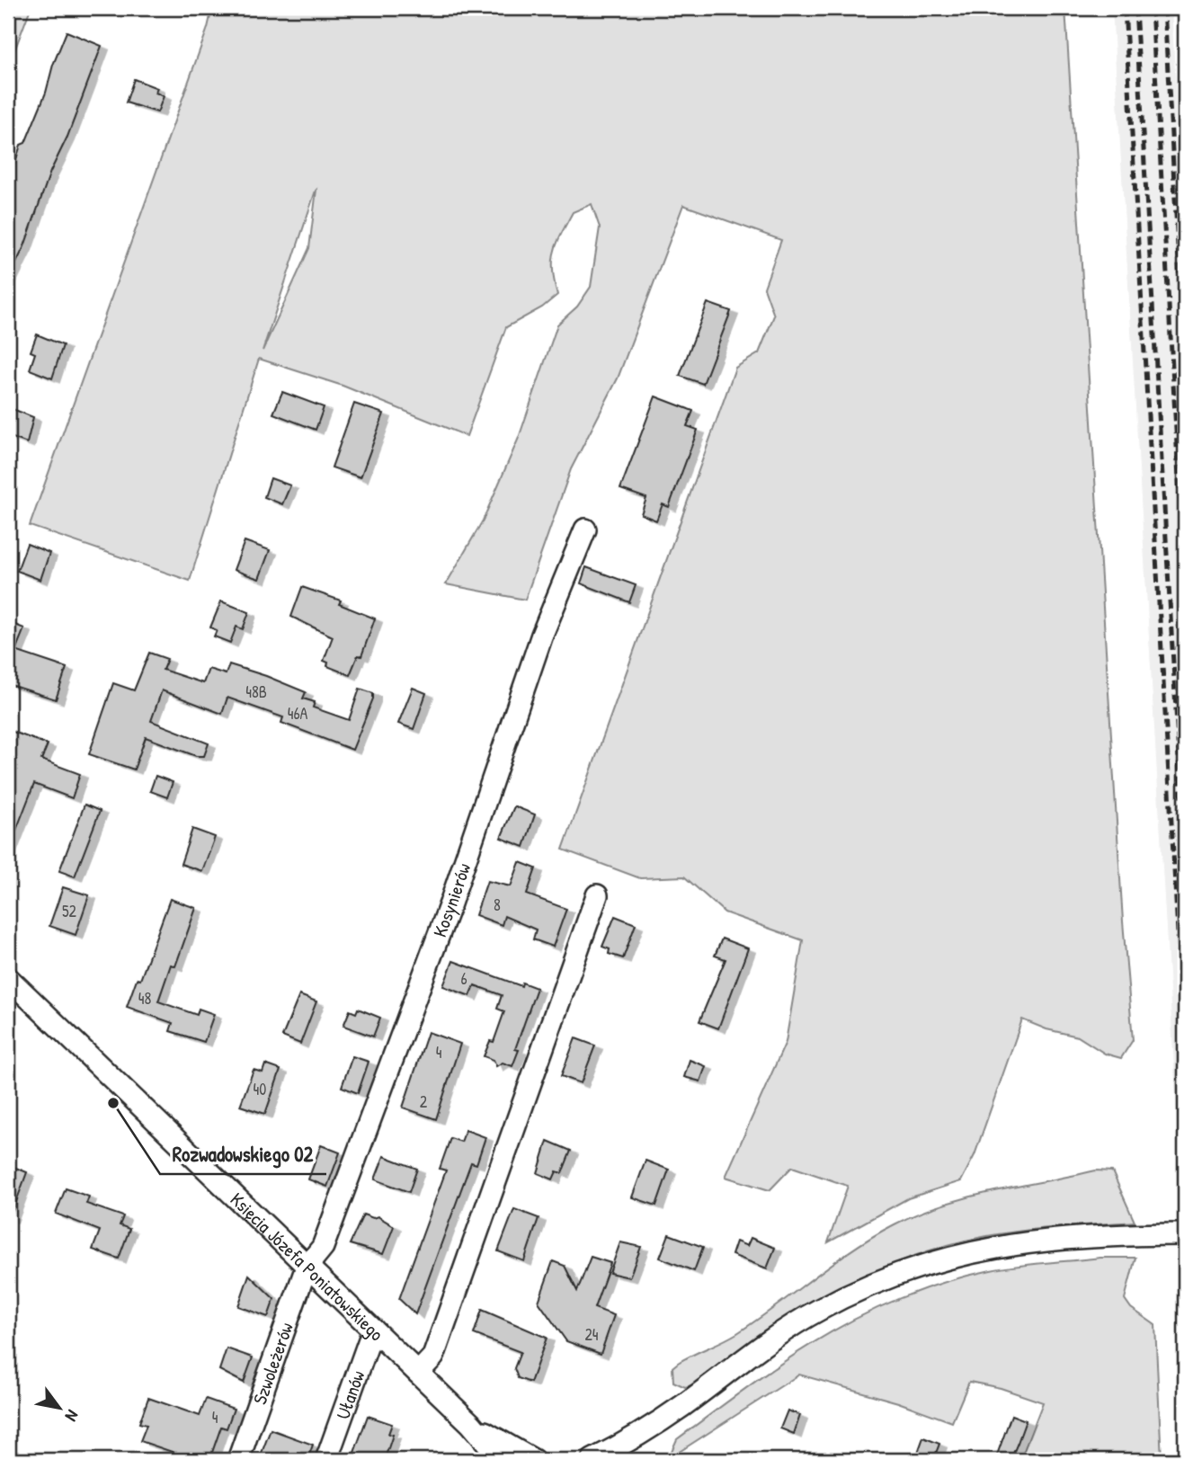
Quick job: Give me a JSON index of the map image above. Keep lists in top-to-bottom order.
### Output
{
  "streets": {
    "street": [
      "Kosynierów",
      "Księcia Józefa Poniatowskiego",
      "Szwoleżerów",
      "Ułanów"
    ]
  },
  "crossings": [
    ["Kosynierów", "Księcia Józefa Poniatowskiego"],
    ["Kosynierów", "Szwoleżerów"],
    ["Księcia Józefa Poniatowskiego", "Szwoleżerów"],
    ["Księcia Józefa Poniatowskiego", "Ułanów"]
  ],
  "places": ["Rozwadowskiego 02"],
  "house_numbers": [
    "48B",
    "46A",
    "8",
    "52",
    "6",
    "48",
    "4",
    "40",
    "2",
    "24",
    "4"
  ],
  "north": "bottom right"
}
